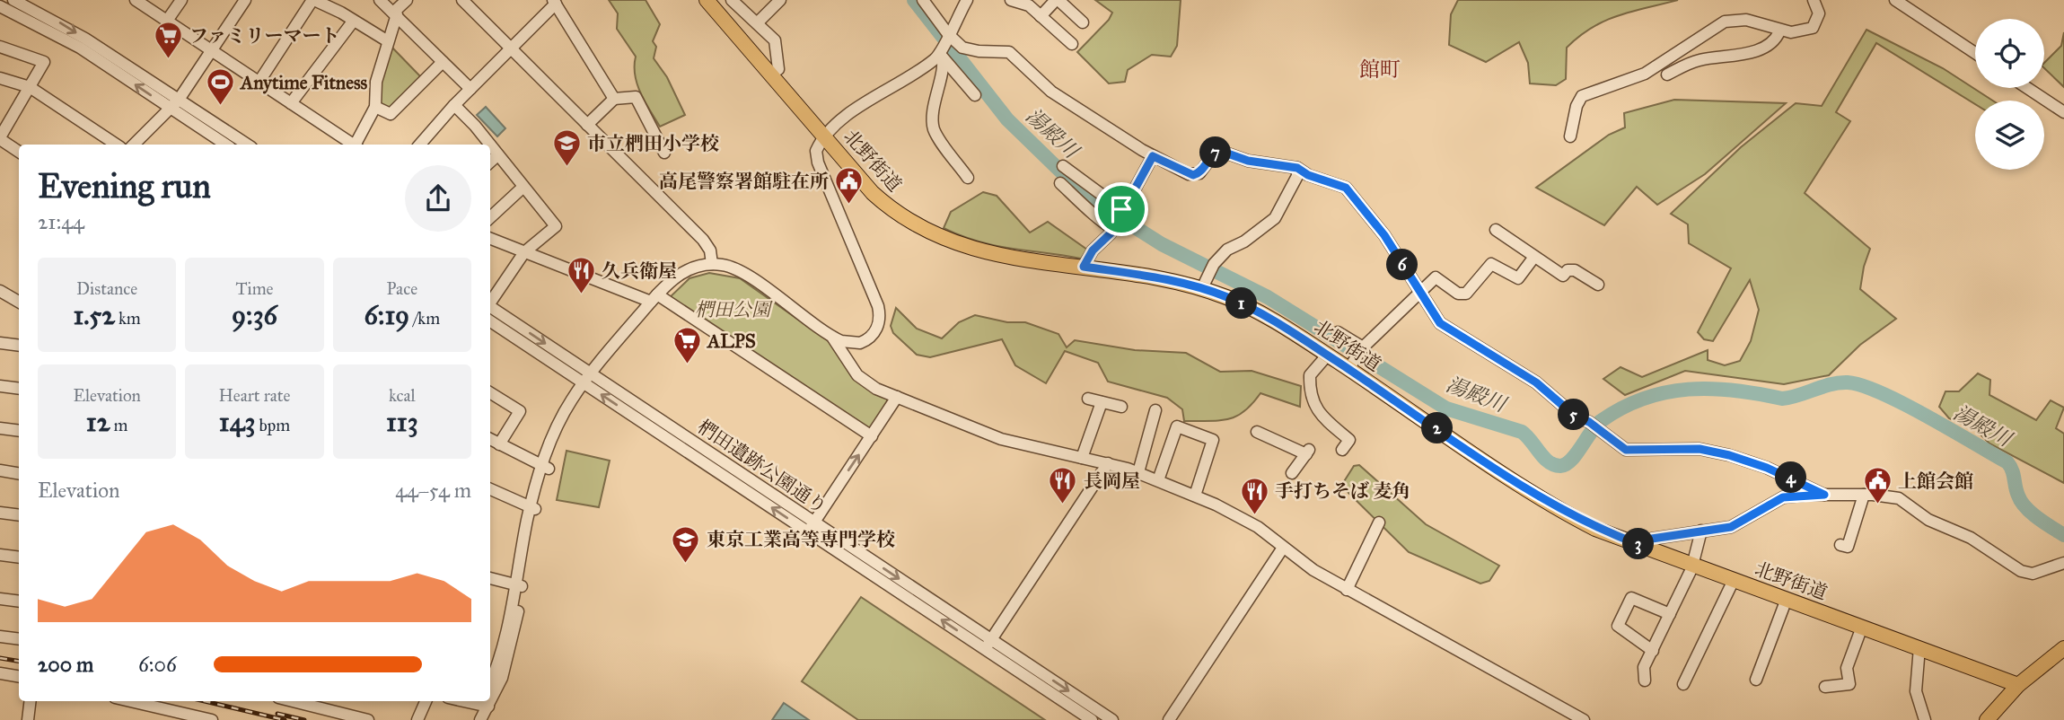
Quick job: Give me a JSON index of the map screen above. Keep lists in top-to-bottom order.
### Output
{
  "streets": {
    "main road": ["北野街道"],
    "street": ["椚田遺跡公園通り"]
  },
  "districts": ["館町"],
  "water": ["湯殿川"],
  "parks": ["椚田公園"],
  "places": {
    "supermarket": ["ファミリーマート", "ALPS"],
    "sports": ["Anytime Fitness"],
    "school or university": ["市立椚田小学校", "東京工業高等専門学校"],
    "public building": ["高尾警察署館駐在所", "上館会館"],
    "restaurant": ["久兵衛屋", "長岡屋", "手打ちそば 麦角"]
  },
  "page": {
    "pins": [
      "7",
      "6",
      "1",
      "5",
      "2",
      "4",
      "3"
    ],
    "heading": ["Evening run", "21:44"],
    "stats": [
      ["Distance", "1.52 km"],
      ["Time", "9:36"],
      ["Pace", "6:19 /km"],
      ["Elevation", "12 m"],
      ["Heart rate", "143 bpm"],
      ["kcal", "113"]
    ],
    "chart": ["Elevation", "44–54 m"],
    "list": [
      {
        "name": "200 m",
        "note": "6:06"
      }
    ]
  }
}
